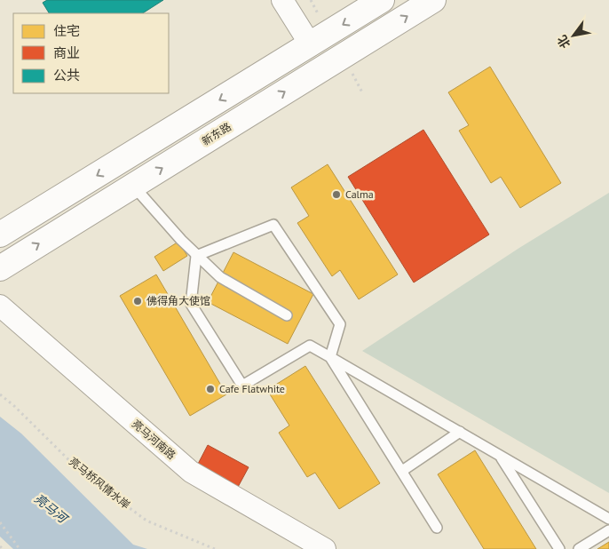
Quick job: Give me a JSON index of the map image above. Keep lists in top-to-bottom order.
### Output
{
  "streets": {
    "main road": ["新东路"],
    "street": ["亮马河南路"],
    "path": ["亮马桥风情水岸"]
  },
  "water": ["亮马河"],
  "places": ["Calma", "佛得角大使馆", "Cafe Flatwhite"],
  "legend": ["住宅", "商业", "公共"],
  "north": "bottom left"
}
